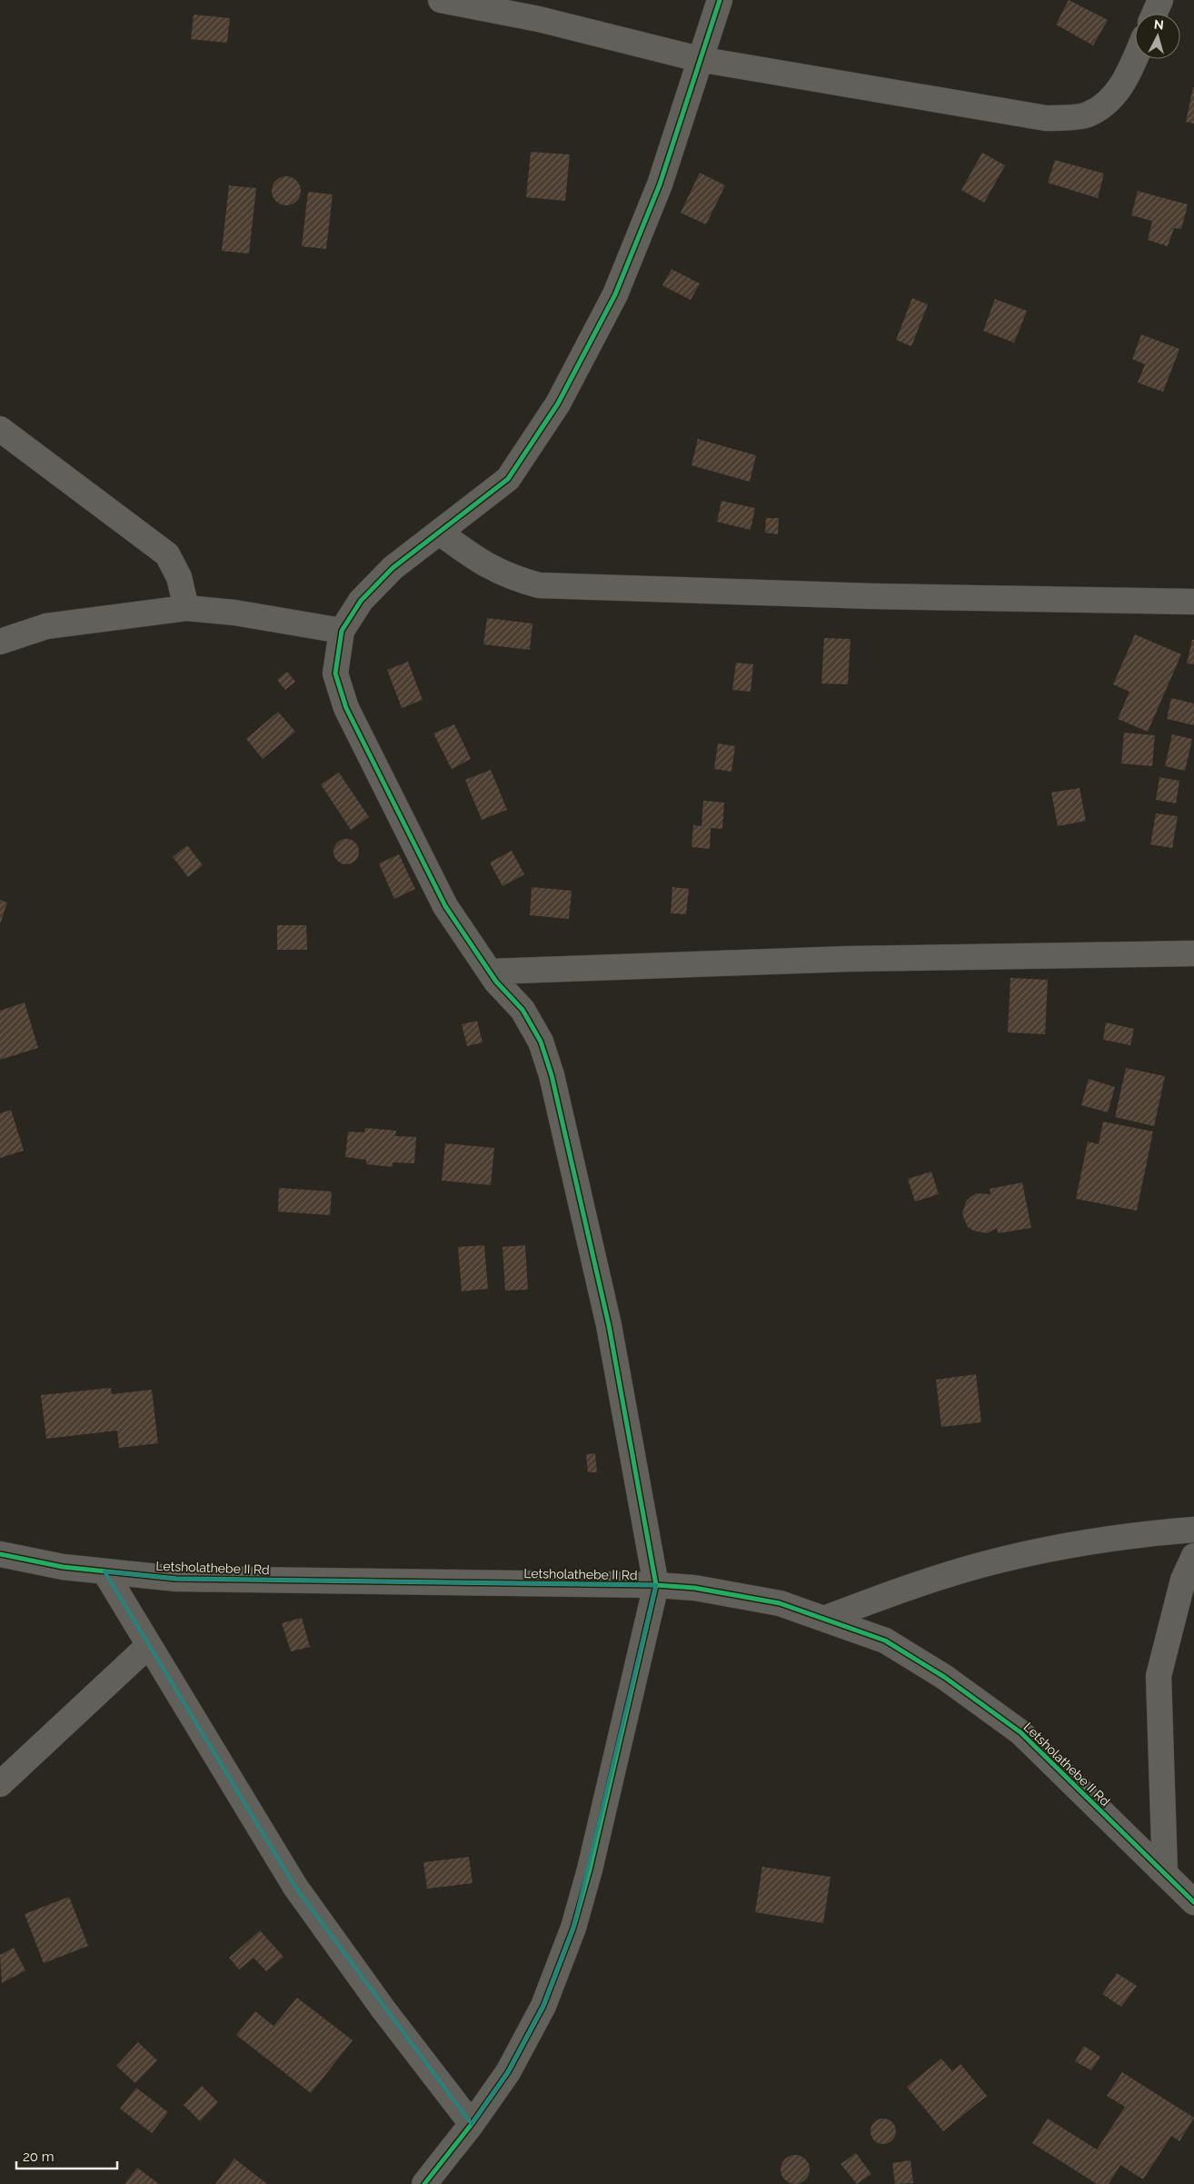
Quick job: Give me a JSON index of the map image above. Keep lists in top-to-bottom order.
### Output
{
  "streets": {
    "street": ["Letsholathebe II Rd"]
  },
  "scale_bar": "20 m",
  "north": "top"
}
